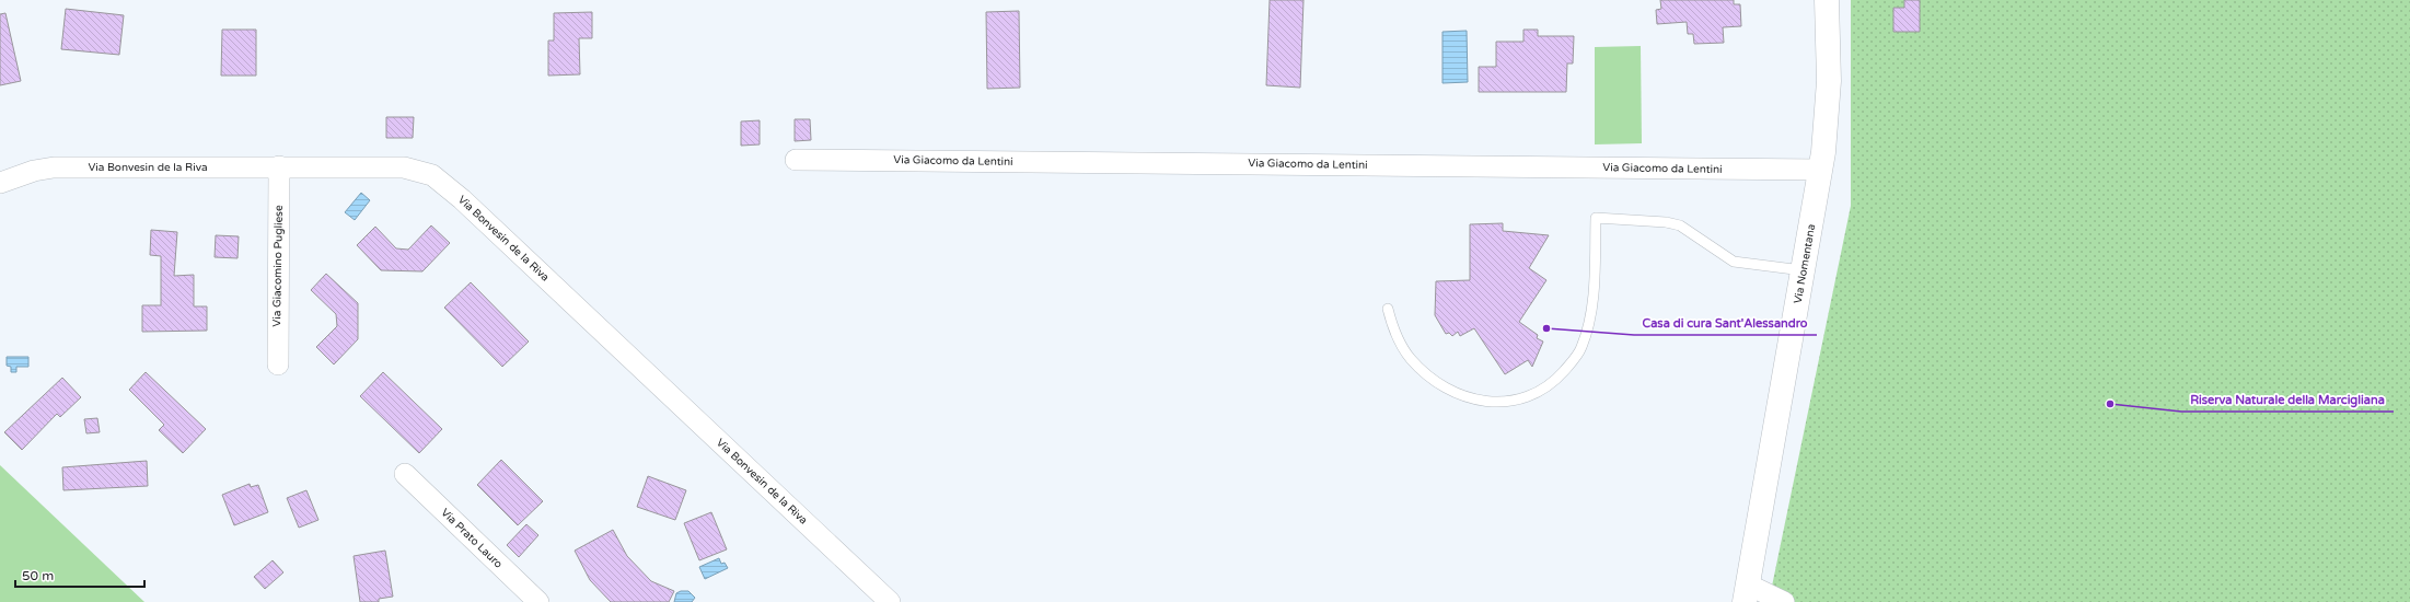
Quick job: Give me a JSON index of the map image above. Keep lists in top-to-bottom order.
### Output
{
  "streets": {
    "main road": ["Via Nomentana"],
    "street": [
      "Via Giacomo da Lentini",
      "Via Bonvesin de la Riva",
      "Via Giacomino Pugliese",
      "Via Prato Lauro"
    ]
  },
  "crossings": [
    ["Via Giacomo da Lentini", "Via Nomentana"],
    ["Via Bonvesin de la Riva", "Via Giacomino Pugliese"]
  ],
  "places": ["Casa di cura Sant'Alessandro", "Riserva Naturale della Marcigliana"],
  "scale_bar": "50 m"
}
